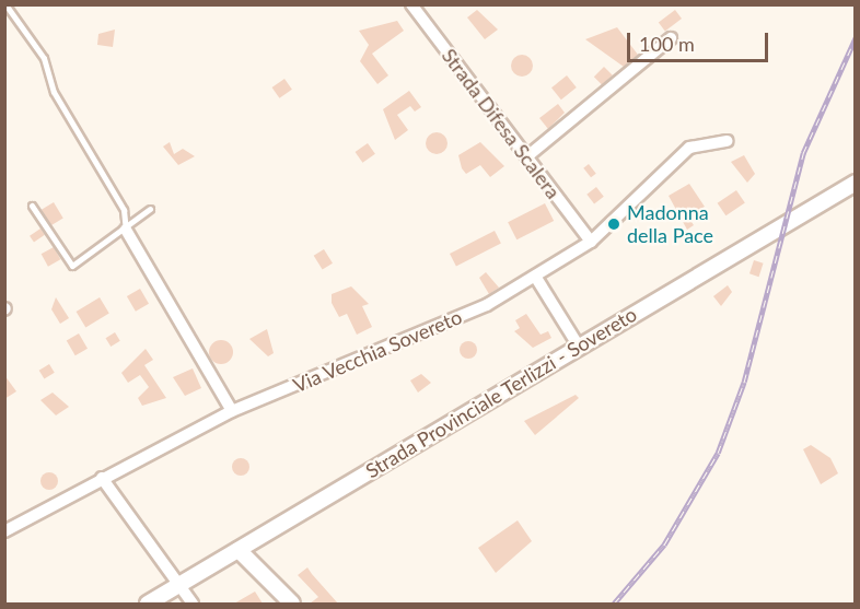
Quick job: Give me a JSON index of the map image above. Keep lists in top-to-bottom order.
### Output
{
  "streets": {
    "street": ["Strada Difesa Scalera", "Via Vecchia Sovereto", "Strada Provinciale Terlizzi - Sovereto"]
  },
  "crossings": [
    ["Strada Difesa Scalera", "Via Vecchia Sovereto"]
  ],
  "places": ["Madonna della Pace"],
  "scale_bar": "100 m"
}
